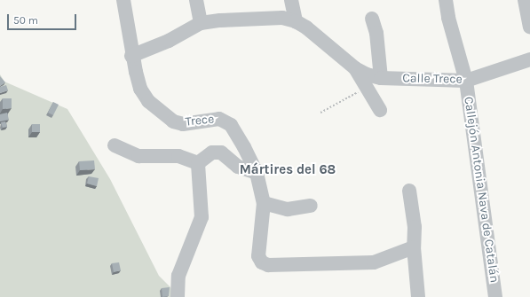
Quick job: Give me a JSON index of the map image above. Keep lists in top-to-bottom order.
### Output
{
  "streets": {
    "street": ["Calle Trece", "Trece", "Callejón Antonia Nava de Catalán"]
  },
  "crossings": [
    ["Calle Trece", "Callejón Antonia Nava de Catalán"]
  ],
  "districts": ["Mártires del 68"],
  "scale_bar": "50 m"
}
